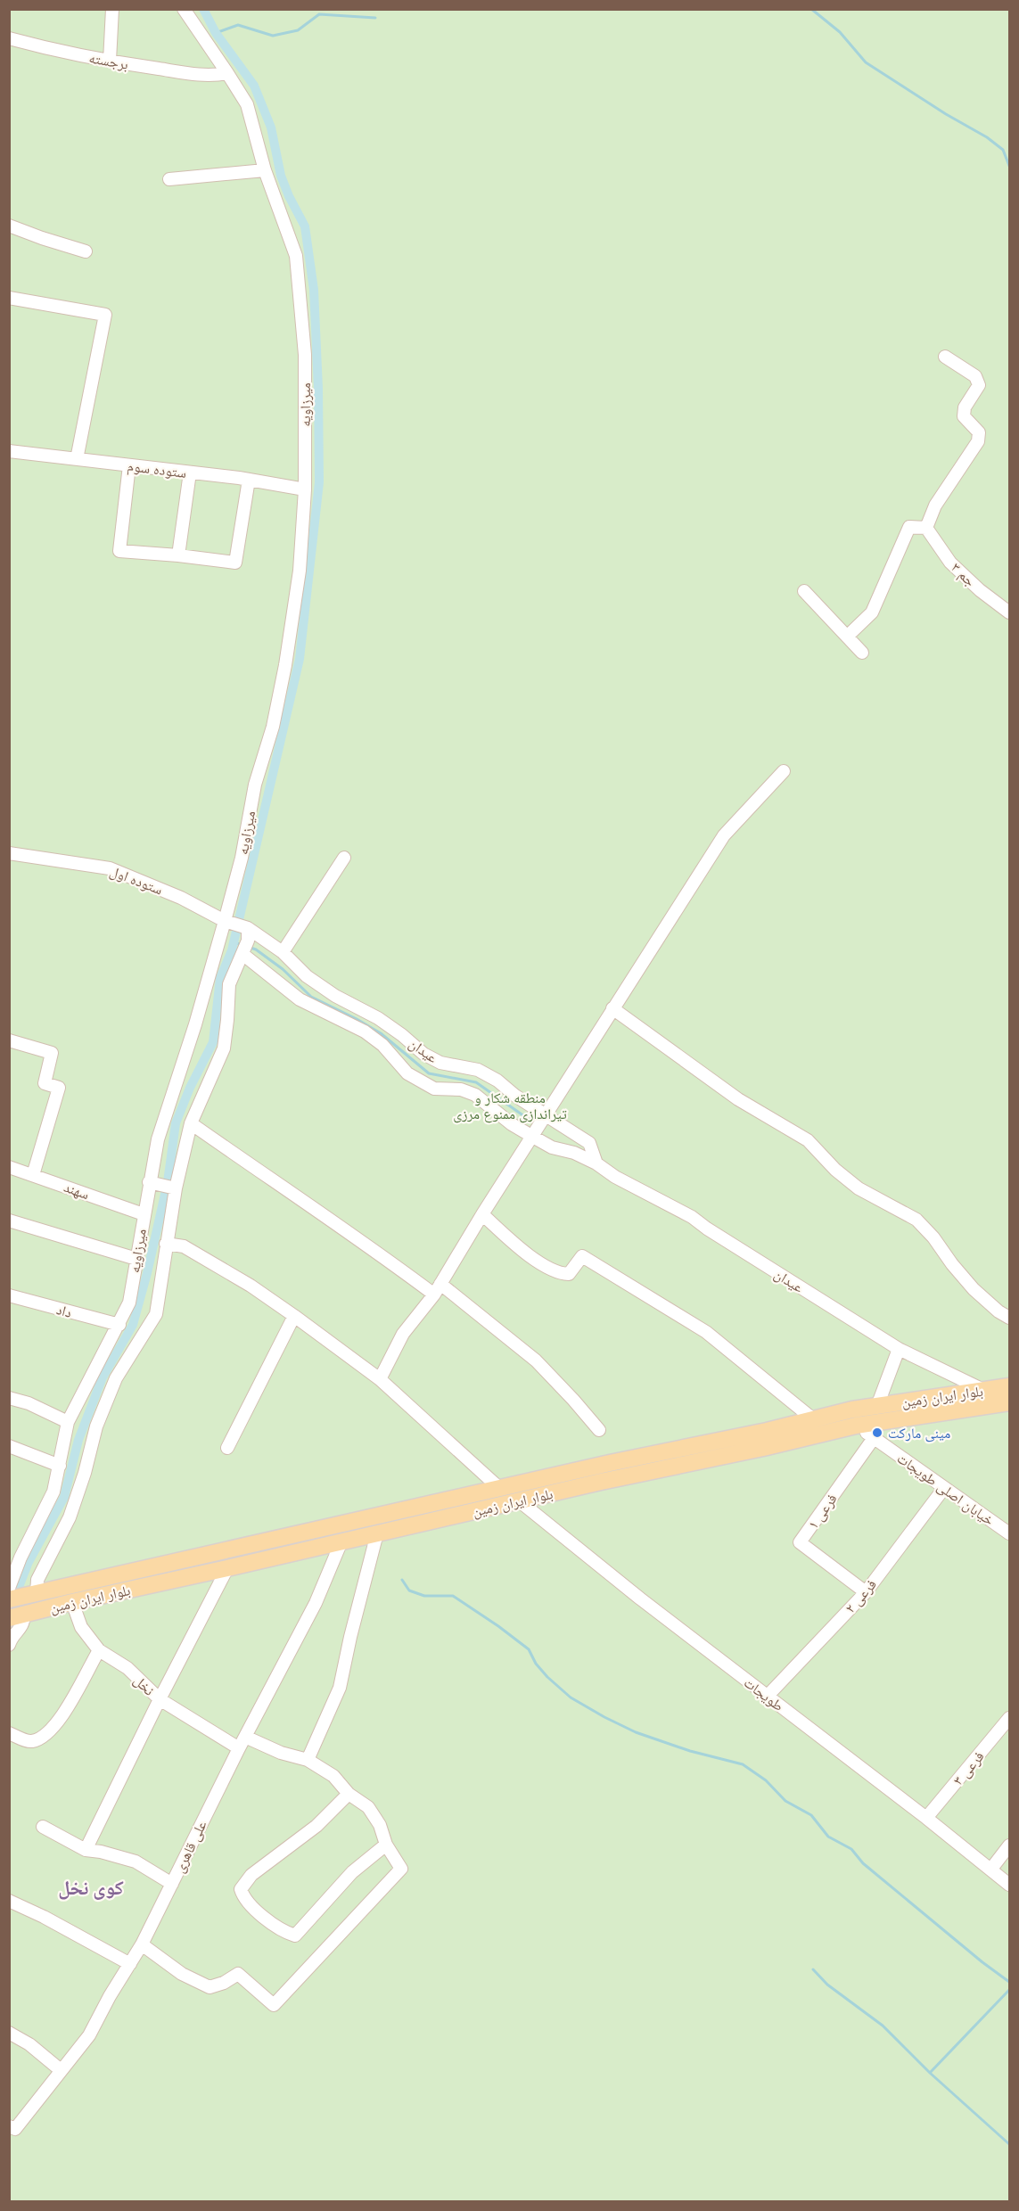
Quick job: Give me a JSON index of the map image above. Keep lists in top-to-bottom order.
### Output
{
  "streets": {
    "main road": ["بلوار ایران زمین"],
    "street": [
      "برجسته",
      "میرزاویه",
      "ستوده سوم",
      "جم ۳",
      "ستوده اول",
      "عیدان",
      "سهند",
      "داد",
      "خیابان اصلی طویجات",
      "فرعی ۱",
      "فرعی ۲",
      "نخل",
      "طویجات",
      "فرعی ۳",
      "علی قاهری"
    ]
  },
  "crossings": [
    ["برجسته", "میرزاویه"],
    ["میرزاویه", "ستوده سوم"],
    ["میرزاویه", "ستوده اول"],
    ["میرزاویه", "سهند"],
    ["میرزاویه", "داد"],
    ["ستوده اول", "عیدان"],
    ["عیدان", "بلوار ایران زمین"],
    ["بلوار ایران زمین", "خیابان اصلی طویجات"],
    ["بلوار ایران زمین", "نخل"],
    ["بلوار ایران زمین", "طویجات"],
    ["بلوار ایران زمین", "علی قاهری"],
    ["خیابان اصلی طویجات", "فرعی ۱"],
    ["خیابان اصلی طویجات", "فرعی ۲"],
    ["فرعی ۱", "فرعی ۲"],
    ["فرعی ۲", "طویجات"],
    ["نخل", "علی قاهری"],
    ["طویجات", "فرعی ۳"]
  ],
  "districts": ["کوی نخل"],
  "parks": ["منطقه شکار و تیراندازی ممنوع مرزی"],
  "places": ["مینی مارکت"]
}
